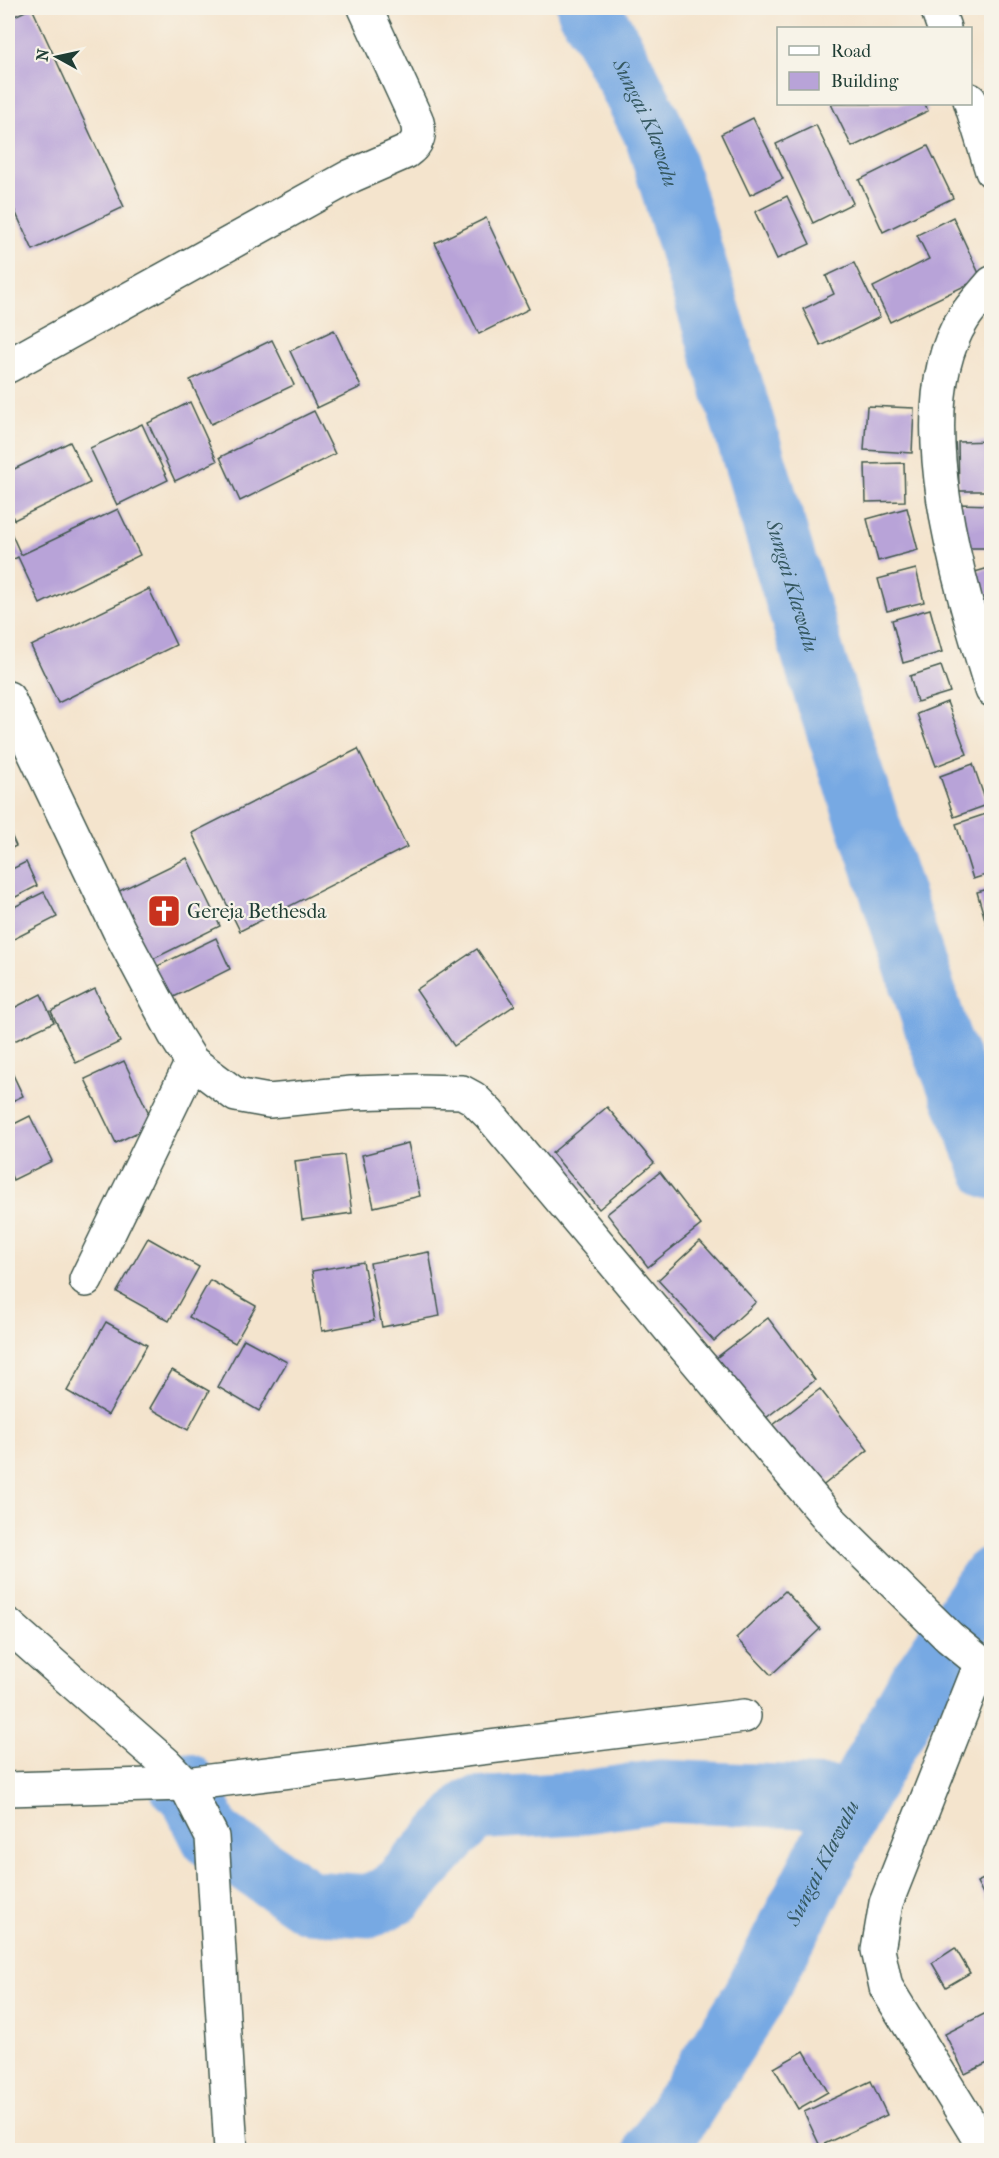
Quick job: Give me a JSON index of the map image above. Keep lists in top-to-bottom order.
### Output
{
  "water": ["Sungai Klawalu"],
  "places": {
    "church": ["Gereja Bethesda"]
  },
  "legend": ["Road", "Building"],
  "north": "left"
}
